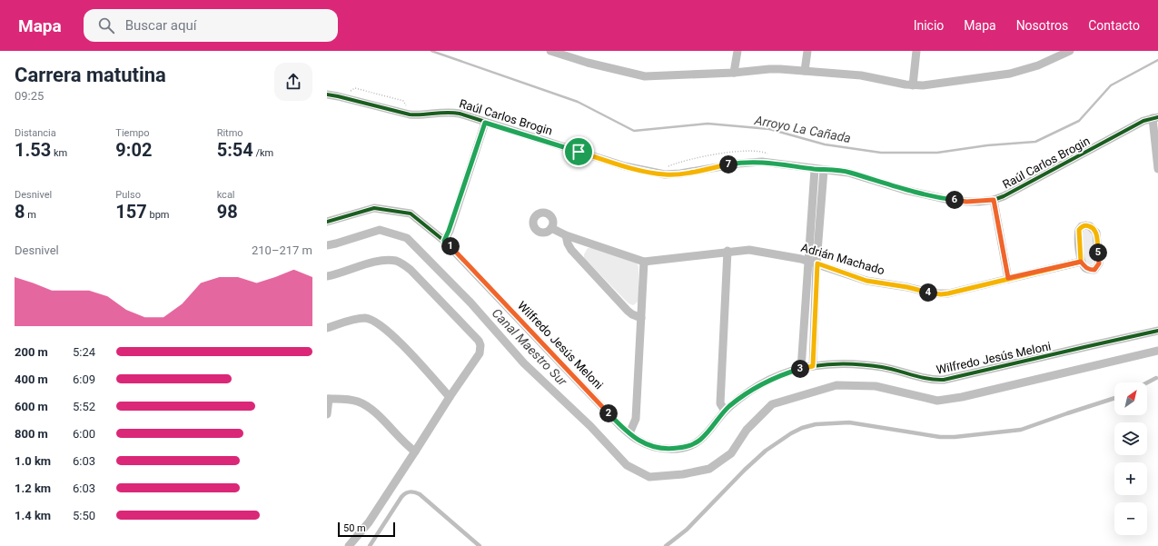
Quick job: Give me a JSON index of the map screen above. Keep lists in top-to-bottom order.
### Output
{
  "streets": {
    "street": ["Raúl Carlos Brogin", "Adrián Machado", "Wilfredo Jesús Meloni"]
  },
  "water": ["Arroyo La Cañada", "Canal Maestro Sur"],
  "scale_bar": "50 m",
  "north": "top right",
  "page": {
    "header": "Mapa",
    "search": "Buscar aquí",
    "nav": [
      "Inicio",
      "Mapa",
      "Nosotros",
      "Contacto"
    ],
    "heading": ["Carrera matutina", "09:25"],
    "stats": [
      ["Distancia", "1.53 km"],
      ["Tiempo", "9:02"],
      ["Ritmo", "5:54 /km"],
      ["Desnivel", "8 m"],
      ["Pulso", "157 bpm"],
      ["kcal", "98"]
    ],
    "pins": [
      "7",
      "6",
      "1",
      "5",
      "4",
      "3",
      "2"
    ],
    "chart": ["Desnivel", "210–217 m"],
    "list": [
      {
        "name": "200 m",
        "note": "5:24"
      },
      {
        "name": "400 m",
        "note": "6:09"
      },
      {
        "name": "600 m",
        "note": "5:52"
      },
      {
        "name": "800 m",
        "note": "6:00"
      },
      {
        "name": "1.0 km",
        "note": "6:03"
      },
      {
        "name": "1.2 km",
        "note": "6:03"
      },
      {
        "name": "1.4 km",
        "note": "5:50"
      }
    ],
    "map_buttons": ["+", "−"],
    "scale": "50 m"
  }
}
